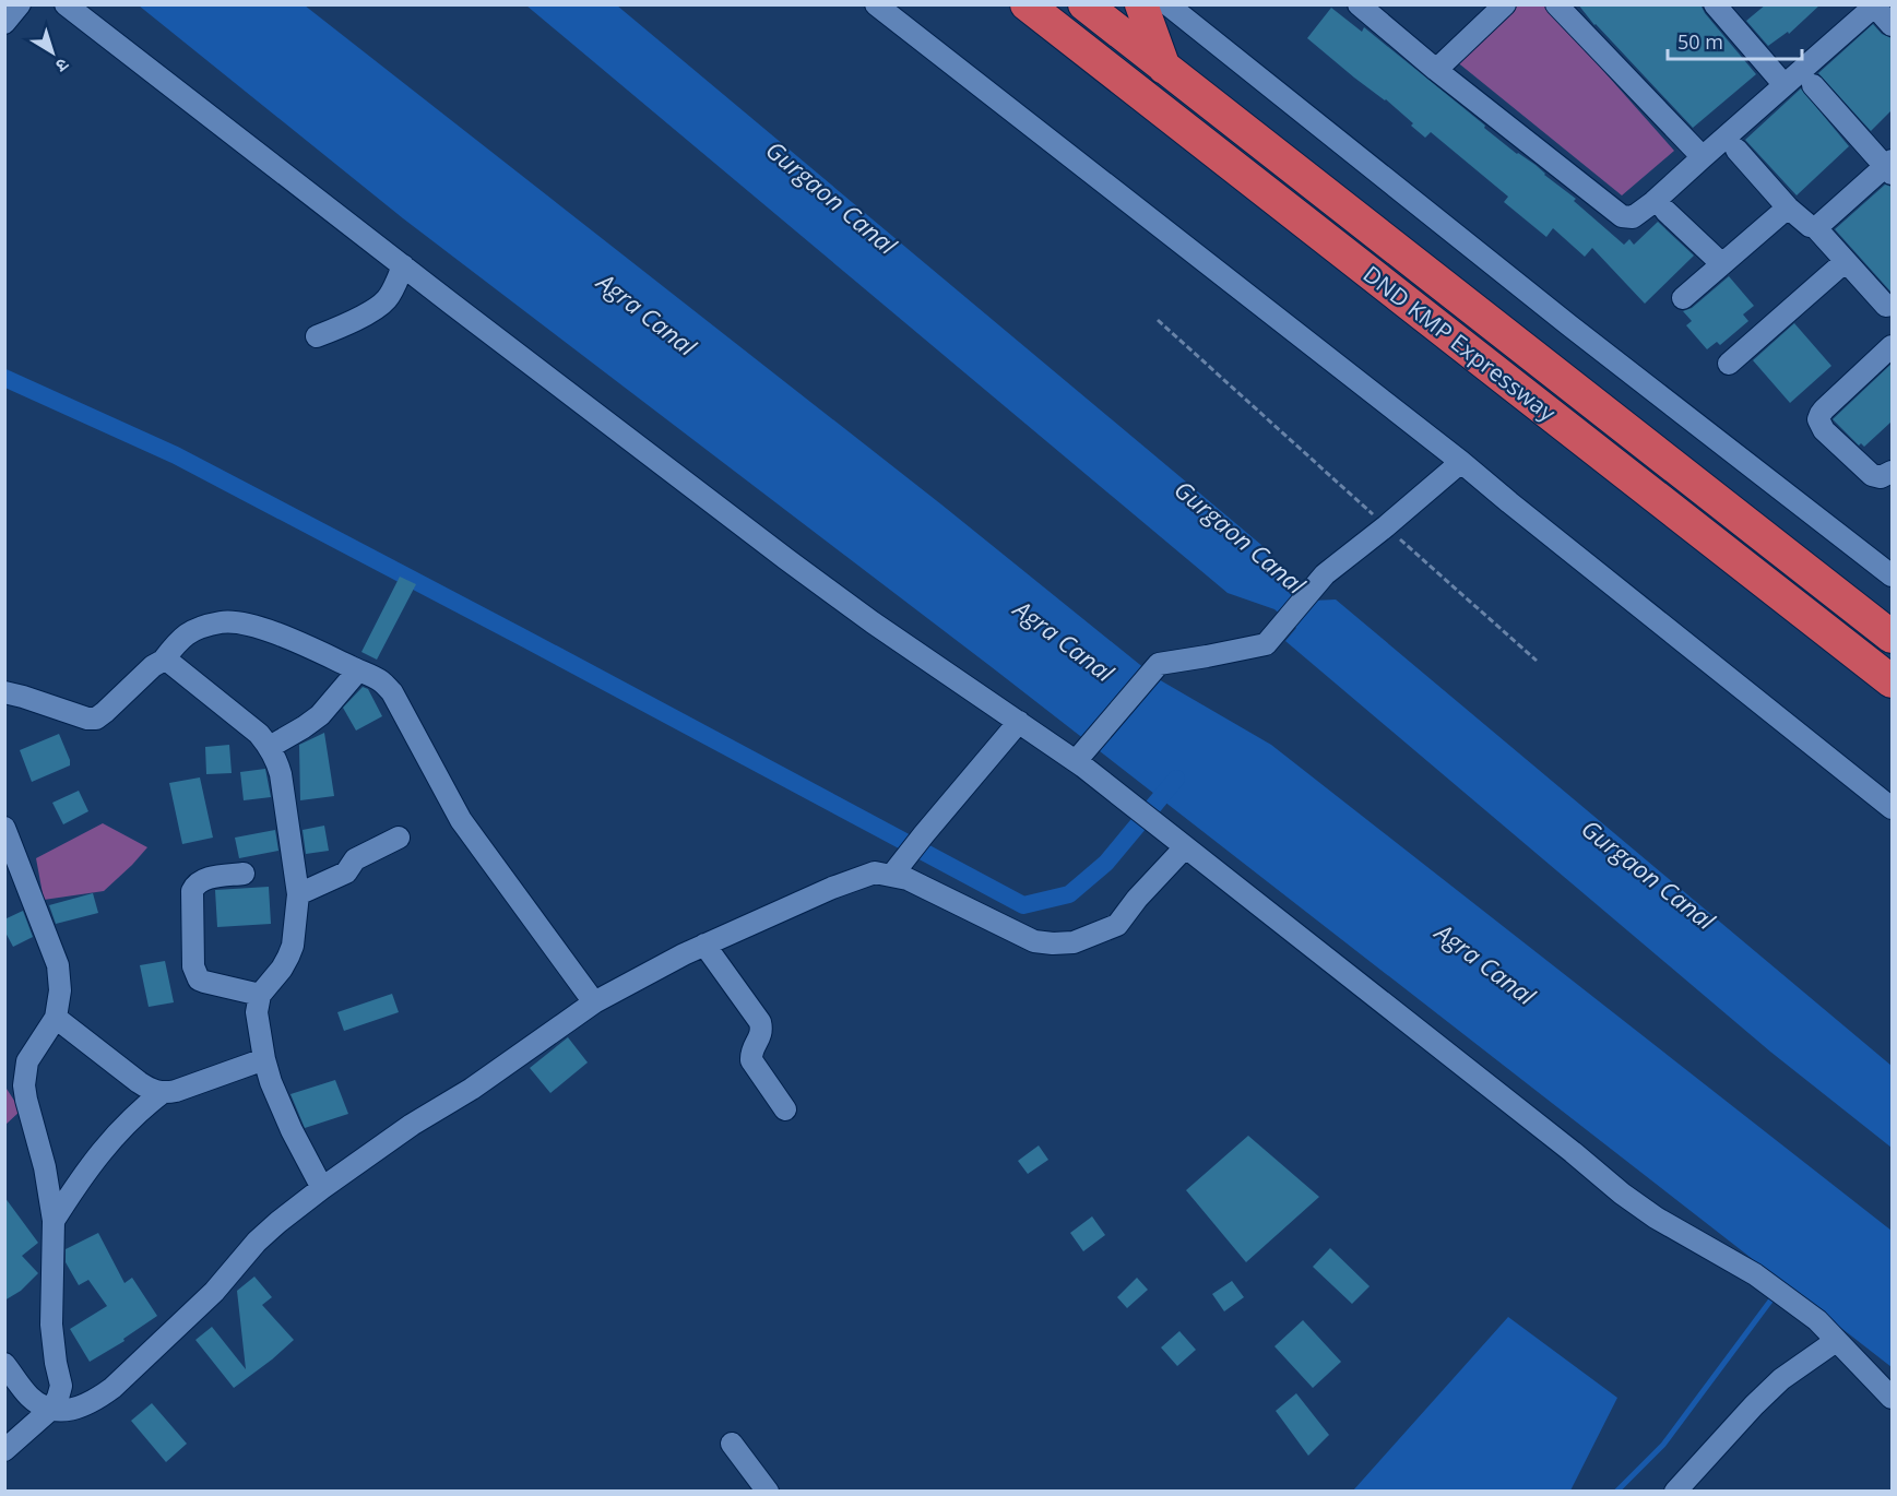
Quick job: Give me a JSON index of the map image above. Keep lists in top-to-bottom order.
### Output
{
  "streets": {
    "highway": ["DND KMP Expressway"]
  },
  "water": ["Gurgaon Canal", "Agra Canal"],
  "scale_bar": "50 m",
  "north": "bottom right"
}
